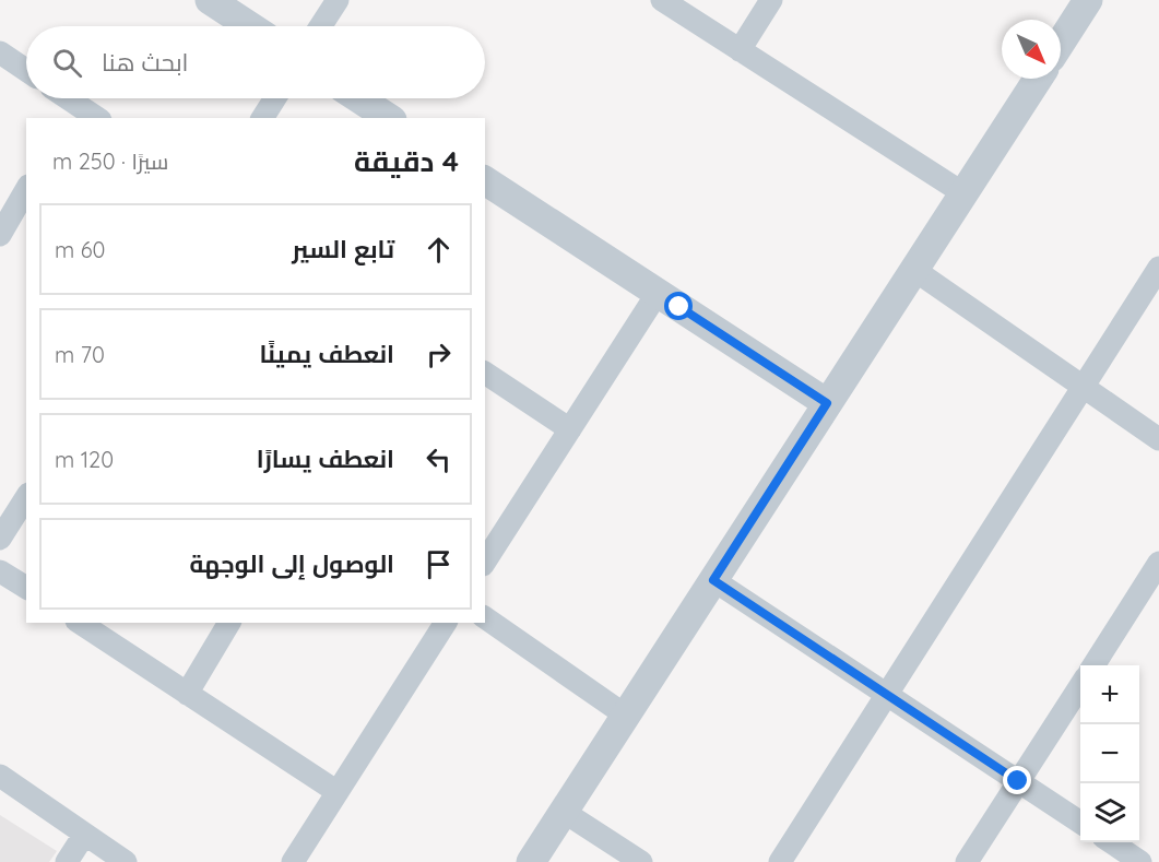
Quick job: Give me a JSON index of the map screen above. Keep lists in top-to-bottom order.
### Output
{
  "north": "bottom right",
  "page": {
    "search": "ابحث هنا",
    "heading": ["4 دقيقة", "سيرًا · 250 m"],
    "list": [
      ["تابع السير", "60 m"],
      ["انعطف يمينًا", "70 m"],
      ["انعطف يسارًا", "120 m"],
      "الوصول إلى الوجهة"
    ],
    "map_buttons": ["+", "−"]
  }
}
